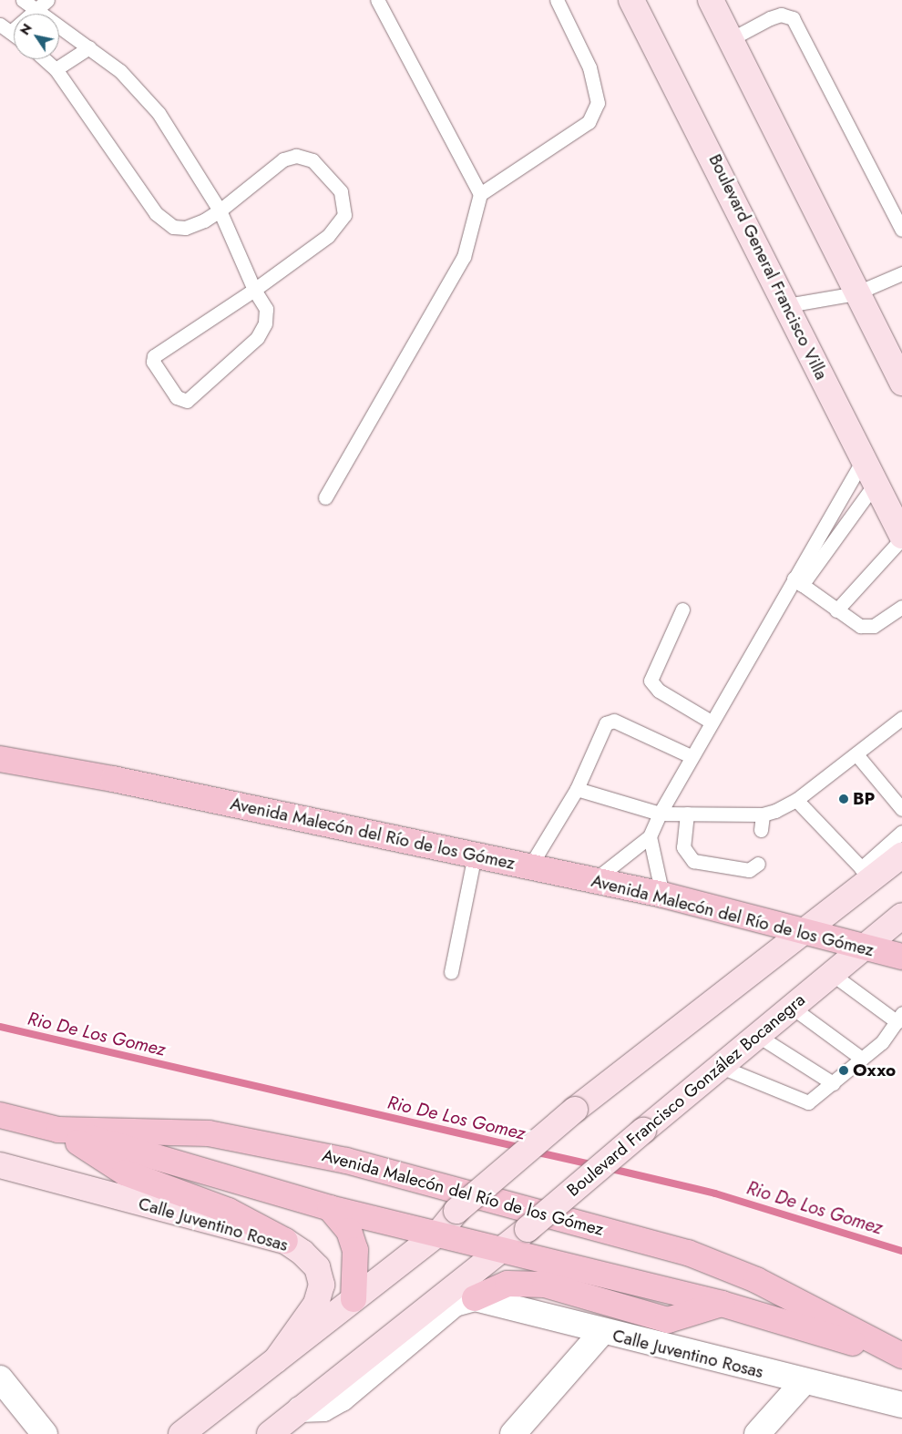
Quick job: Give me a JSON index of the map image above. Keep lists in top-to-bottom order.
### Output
{
  "streets": {
    "main road": [
      "Boulevard General Francisco Villa",
      "Avenida Malecón del Río de los Gómez",
      "Boulevard Francisco González Bocanegra",
      "Calle Juventino Rosas"
    ]
  },
  "crossings": [
    ["Avenida Malecón del Río de los Gómez", "Boulevard Francisco González Bocanegra"]
  ],
  "water": ["Rio De Los Gomez"],
  "places": ["BP", "Oxxo"],
  "north": "top left"
}
